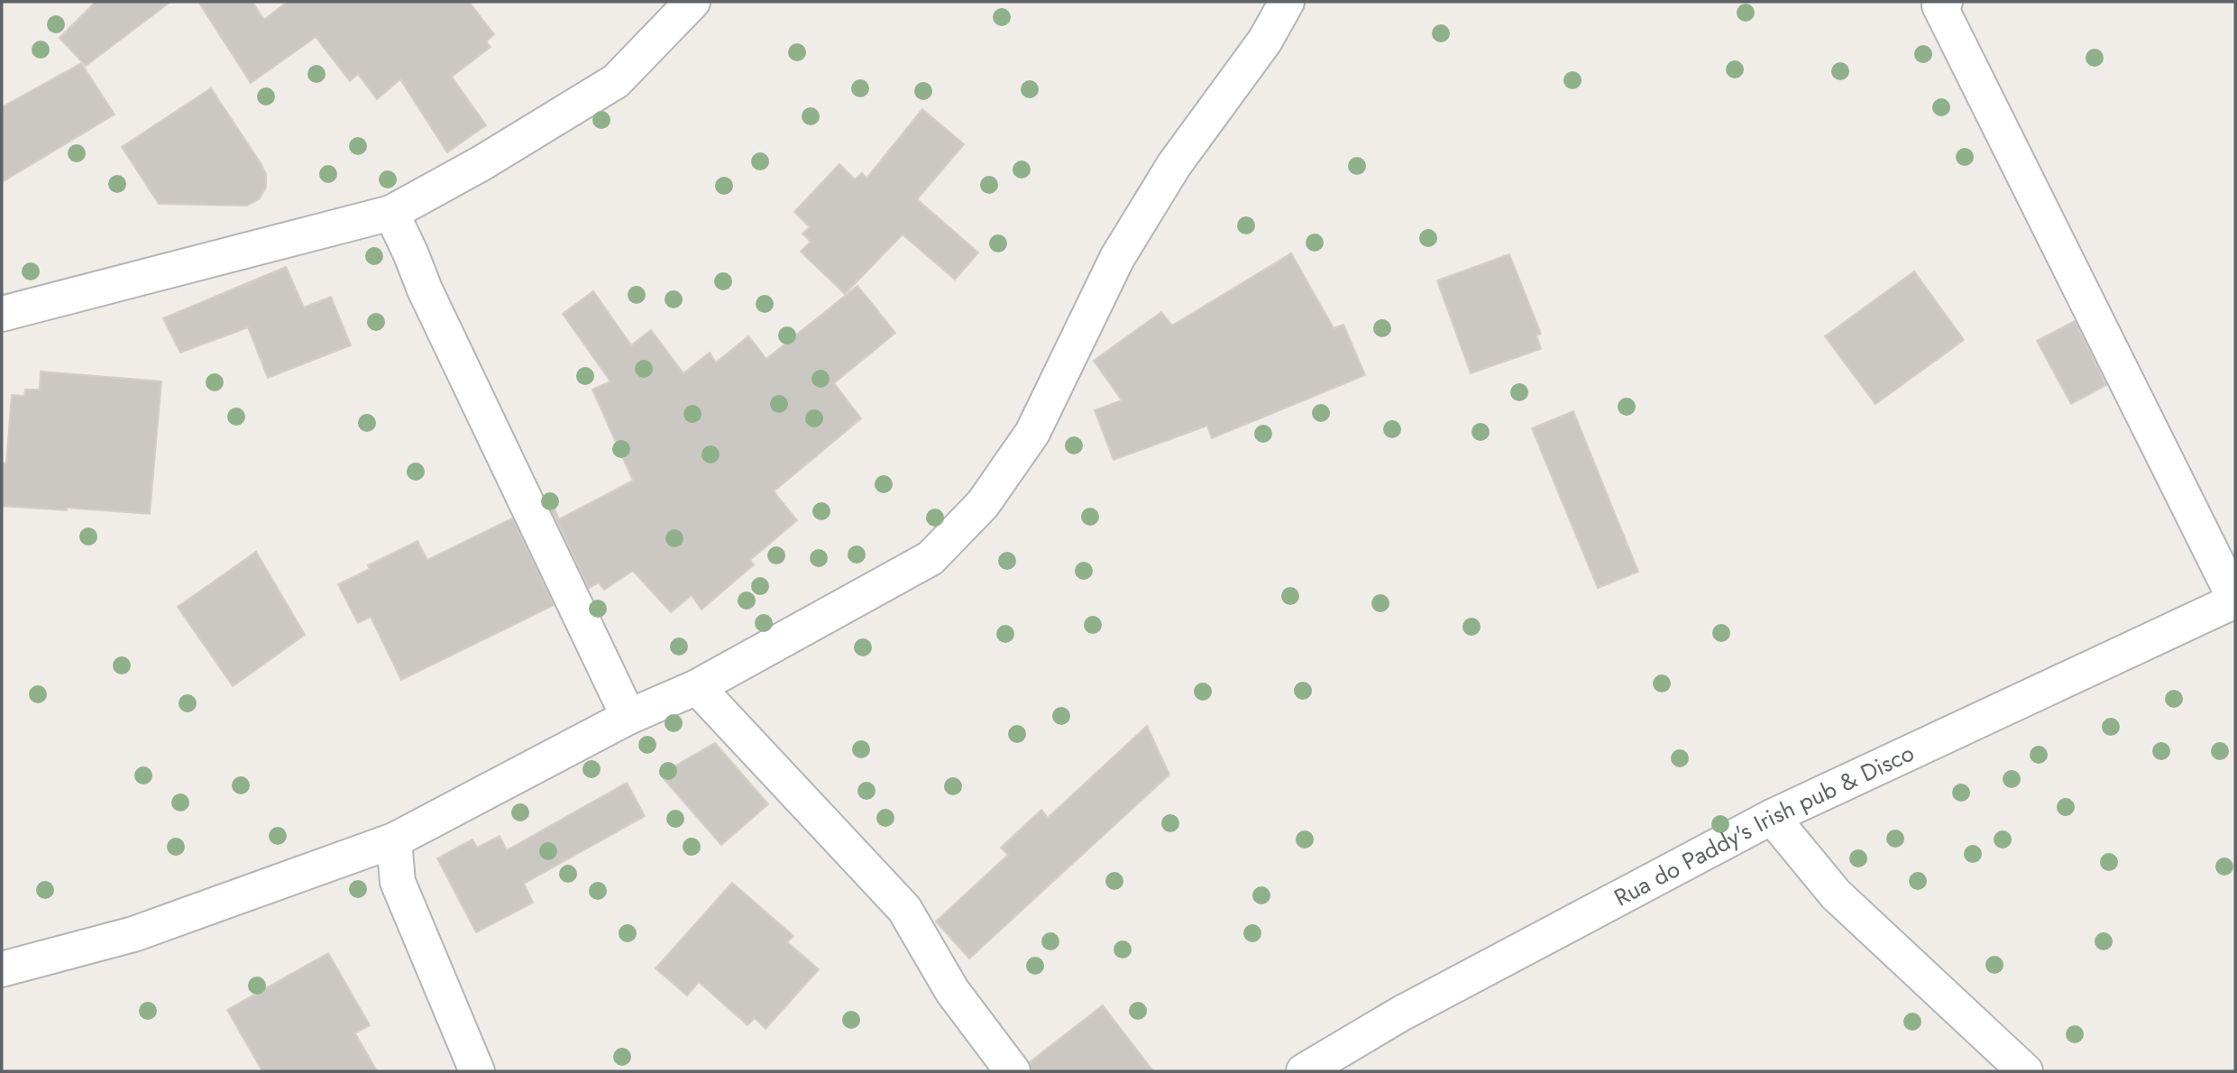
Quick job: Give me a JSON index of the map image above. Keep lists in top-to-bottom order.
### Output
{
  "streets": {
    "street": ["Rua do Paddy's Irish pub & Disco"]
  }
}
